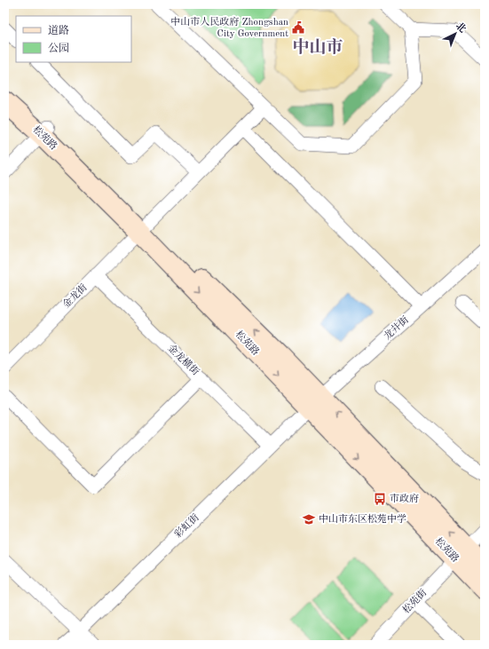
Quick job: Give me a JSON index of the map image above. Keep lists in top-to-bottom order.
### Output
{
  "streets": {
    "street": [
      "松苑路",
      "金龙街",
      "龙井街",
      "金龙横街",
      "彩虹街",
      "松苑街"
    ]
  },
  "crossings": [
    ["松苑路", "金龙街"],
    ["松苑路", "龙井街"],
    ["松苑路", "彩虹街"],
    ["松苑路", "松苑街"],
    ["金龙街", "金龙横街"],
    ["龙井街", "彩虹街"],
    ["金龙横街", "彩虹街"]
  ],
  "districts": ["中山市"],
  "places": {
    "public building": ["中山市人民政府 Zhongshan City Government"],
    "bus stop": ["市政府"],
    "school or university": ["中山市东区松苑中学"]
  },
  "legend": ["道路", "公园"],
  "north": "top right"
}
